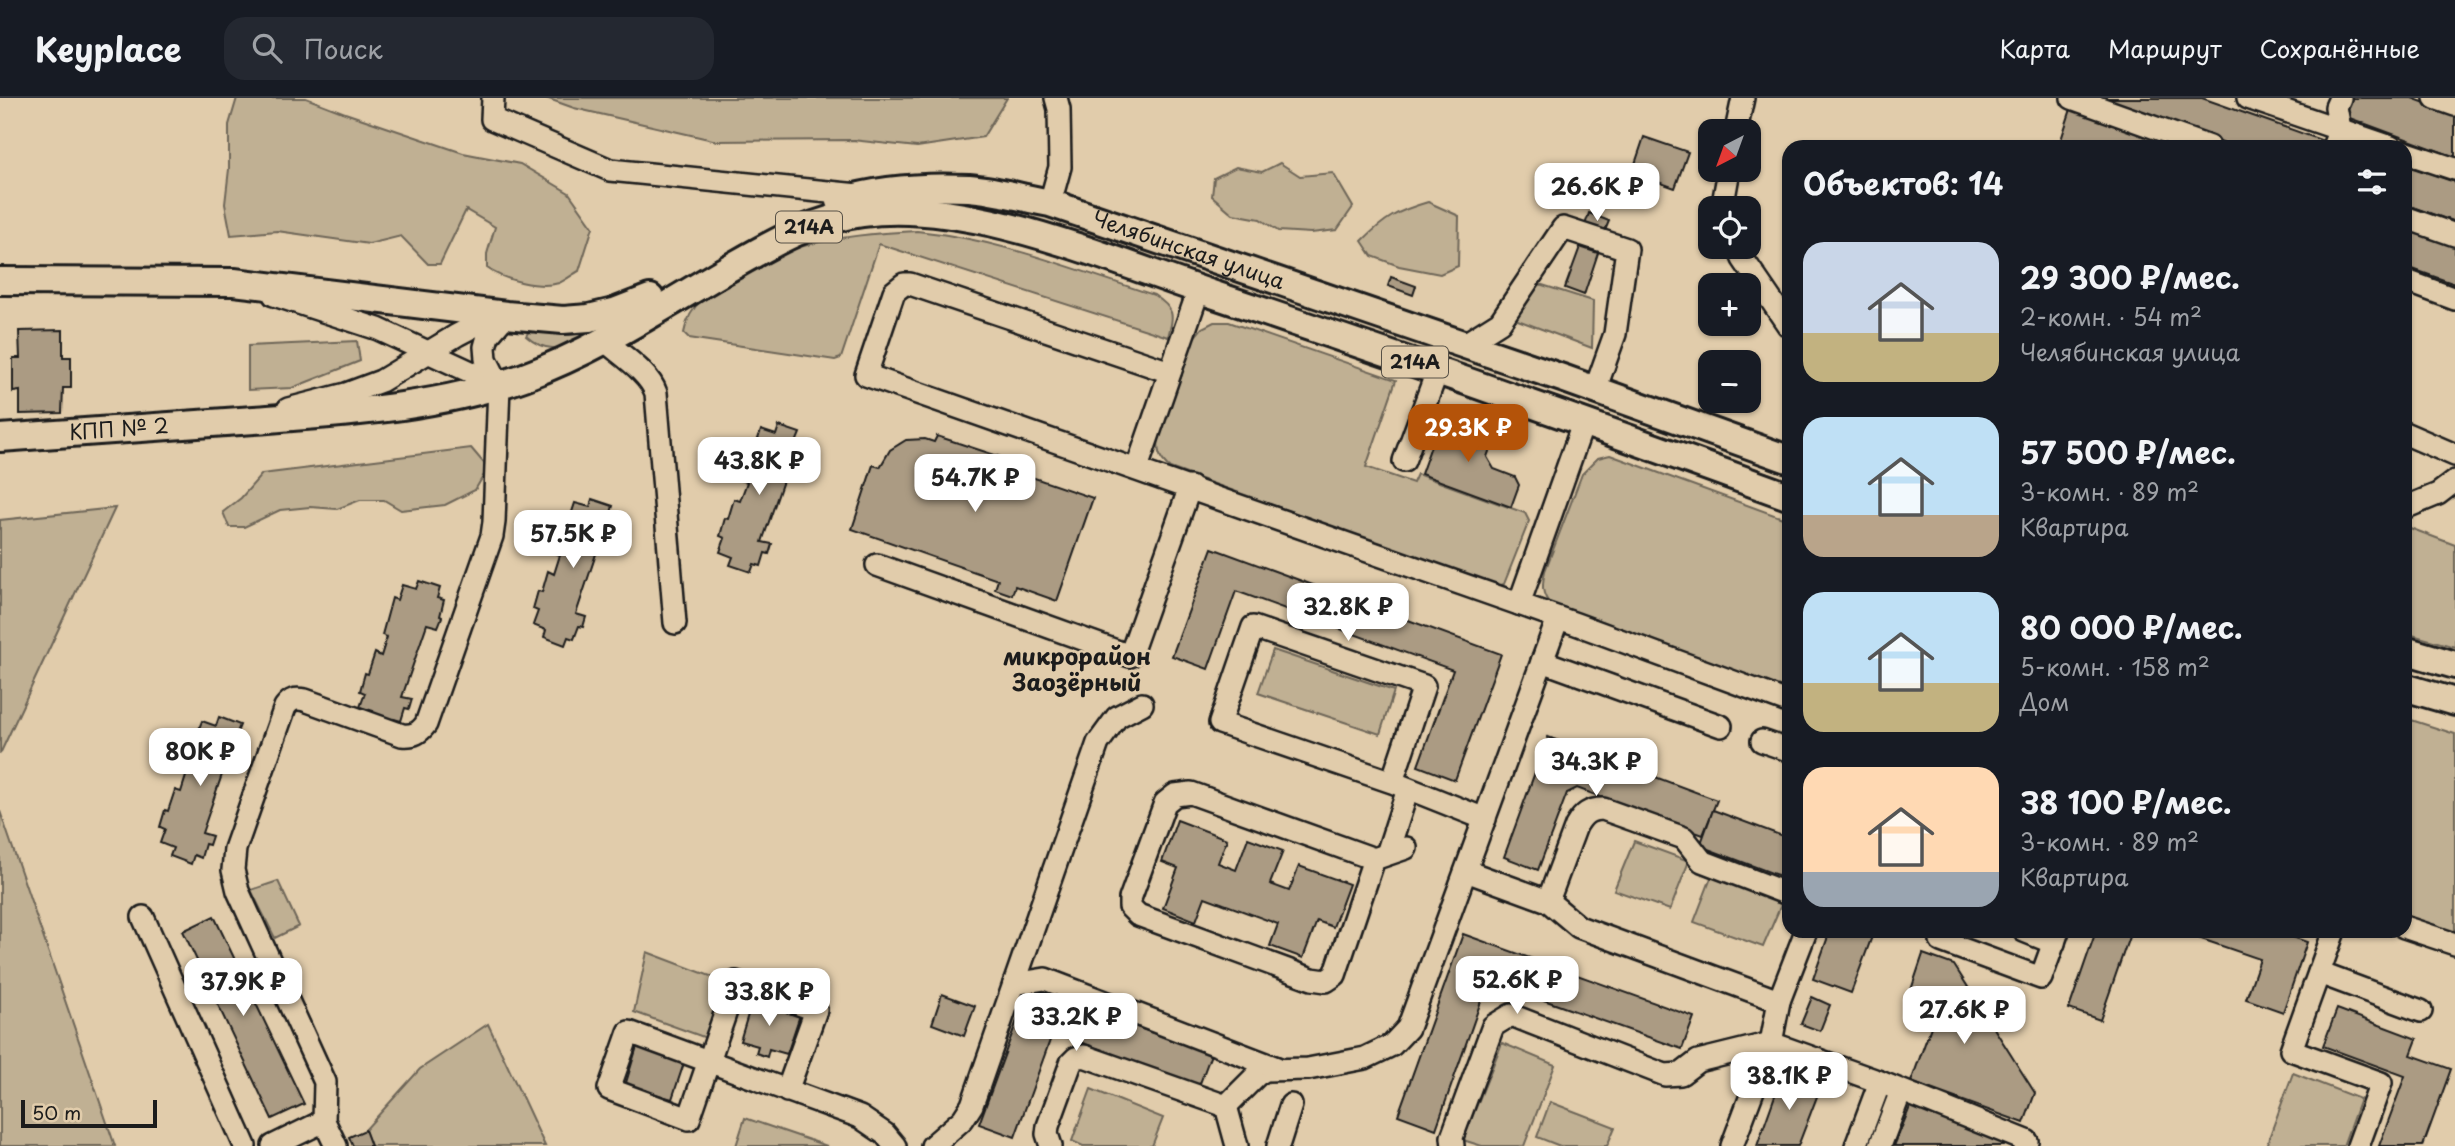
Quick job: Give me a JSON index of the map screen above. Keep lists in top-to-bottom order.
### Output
{
  "streets": {
    "main road": ["214А", "Челябинская улица", "КПП № 2"]
  },
  "crossings": [
    ["Челябинская улица", "КПП № 2"]
  ],
  "districts": ["микрорайон Заозёрный"],
  "scale_bar": "50 m",
  "north": "bottom left",
  "page": {
    "header": "Keyplace",
    "search": "Поиск",
    "nav": ["Карта", "Маршрут", "Сохранённые"],
    "map_buttons": ["+", "−"],
    "heading": "Объектов: 14",
    "price": [
      "26.6K ₽",
      "29.3K ₽",
      "43.8K ₽",
      "54.7K ₽",
      "57.5K ₽",
      "32.8K ₽",
      "80K ₽",
      "34.3K ₽",
      "52.6K ₽",
      "37.9K ₽",
      "33.8K ₽",
      "27.6K ₽",
      "33.2K ₽",
      "38.1K ₽"
    ],
    "list": [
      {
        "name": "29 300 ₽/мес.",
        "note": "2-комн. · 54 m² · Челябинская улица"
      },
      {
        "name": "57 500 ₽/мес.",
        "note": "3-комн. · 89 m² · Квартира"
      },
      {
        "name": "80 000 ₽/мес.",
        "note": "5-комн. · 158 m² · Дом"
      },
      {
        "name": "38 100 ₽/мес.",
        "note": "3-комн. · 89 m² · Квартира"
      }
    ],
    "scale": "50 m"
  }
}
